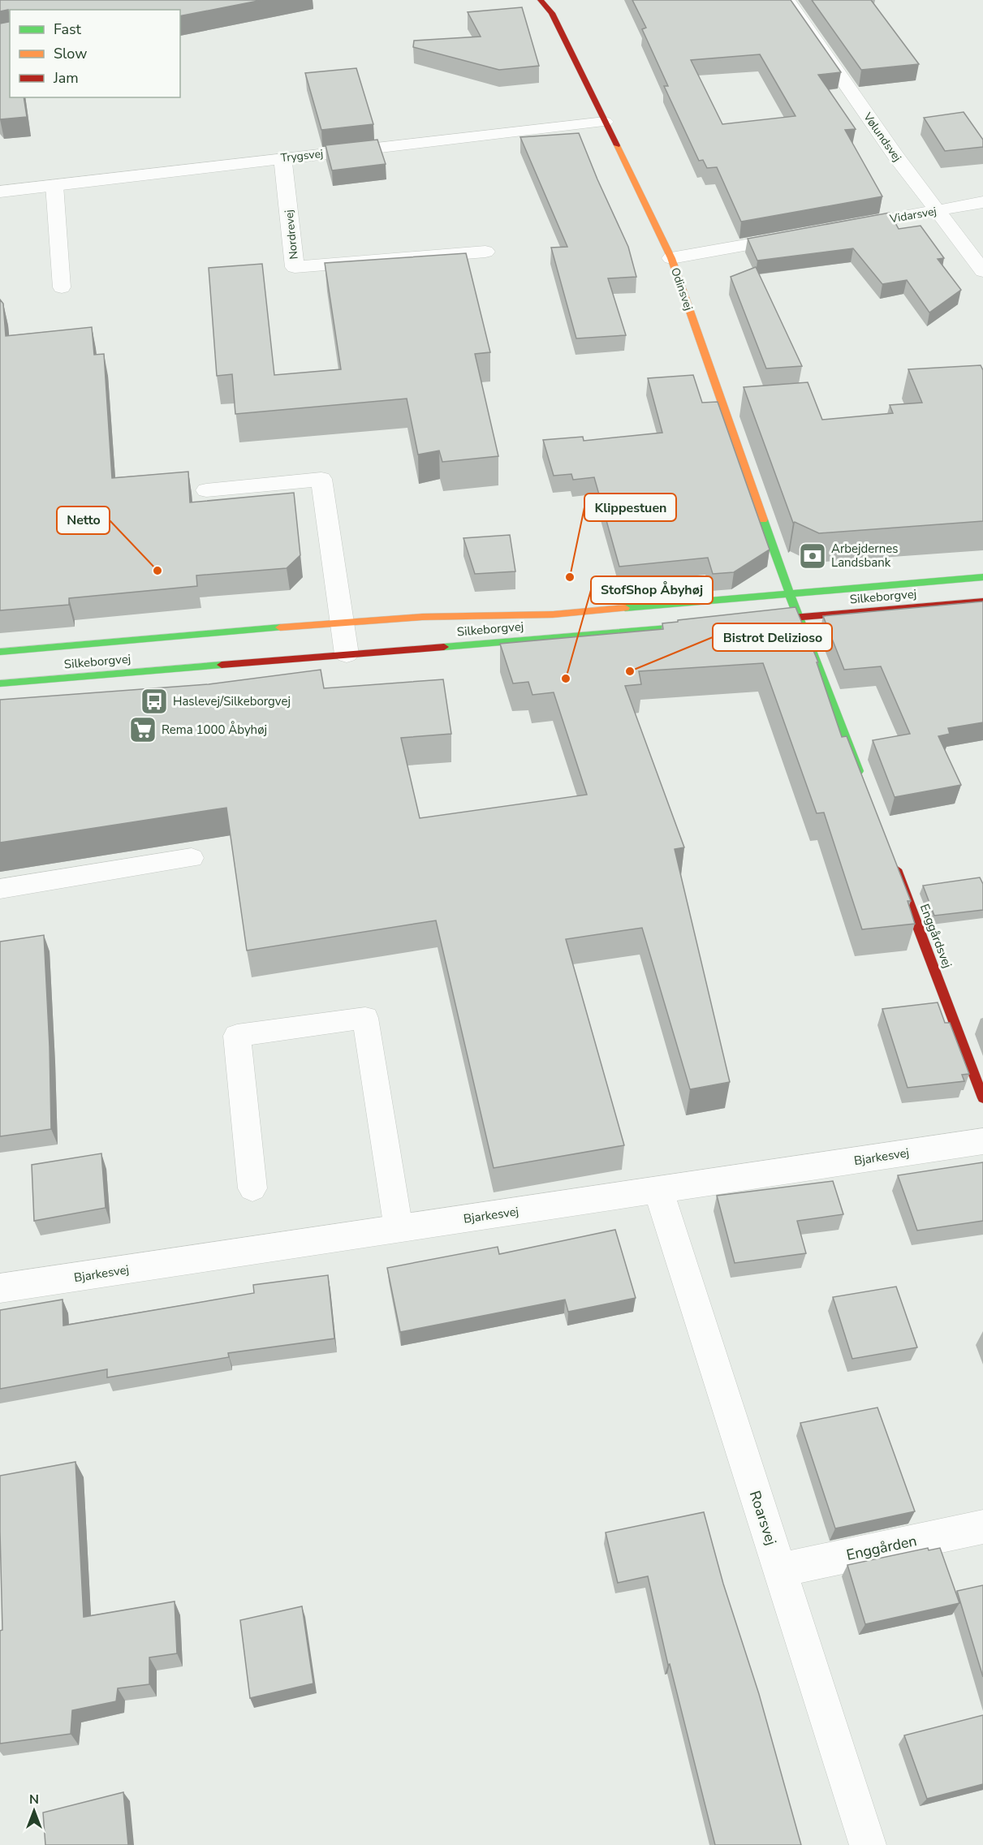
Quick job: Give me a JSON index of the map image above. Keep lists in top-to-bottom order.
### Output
{
  "streets": {
    "street": [
      "Vølundsvej",
      "Trygsvej",
      "Vidarsvej",
      "Nordrevej",
      "Odinsvej",
      "Silkeborgvej",
      "Enggårdsvej",
      "Bjarkesvej",
      "Roarsvej",
      "Enggården"
    ]
  },
  "crossings": [
    ["Vølundsvej", "Vidarsvej"],
    ["Trygsvej", "Nordrevej"],
    ["Trygsvej", "Odinsvej"],
    ["Odinsvej", "Silkeborgvej"],
    ["Bjarkesvej", "Roarsvej"],
    ["Roarsvej", "Enggården"]
  ],
  "places": {
    "bank": ["Arbejdernes Landsbank"],
    "other": [
      "Netto",
      "Klippestuen",
      "Bistrot Delizioso",
      "StofShop Åbyhøj"
    ],
    "bus stop": ["Haslevej/Silkeborgvej"],
    "supermarket": ["Rema 1000 Åbyhøj"]
  },
  "legend": ["Fast", "Slow", "Jam"],
  "north": "top"
}
